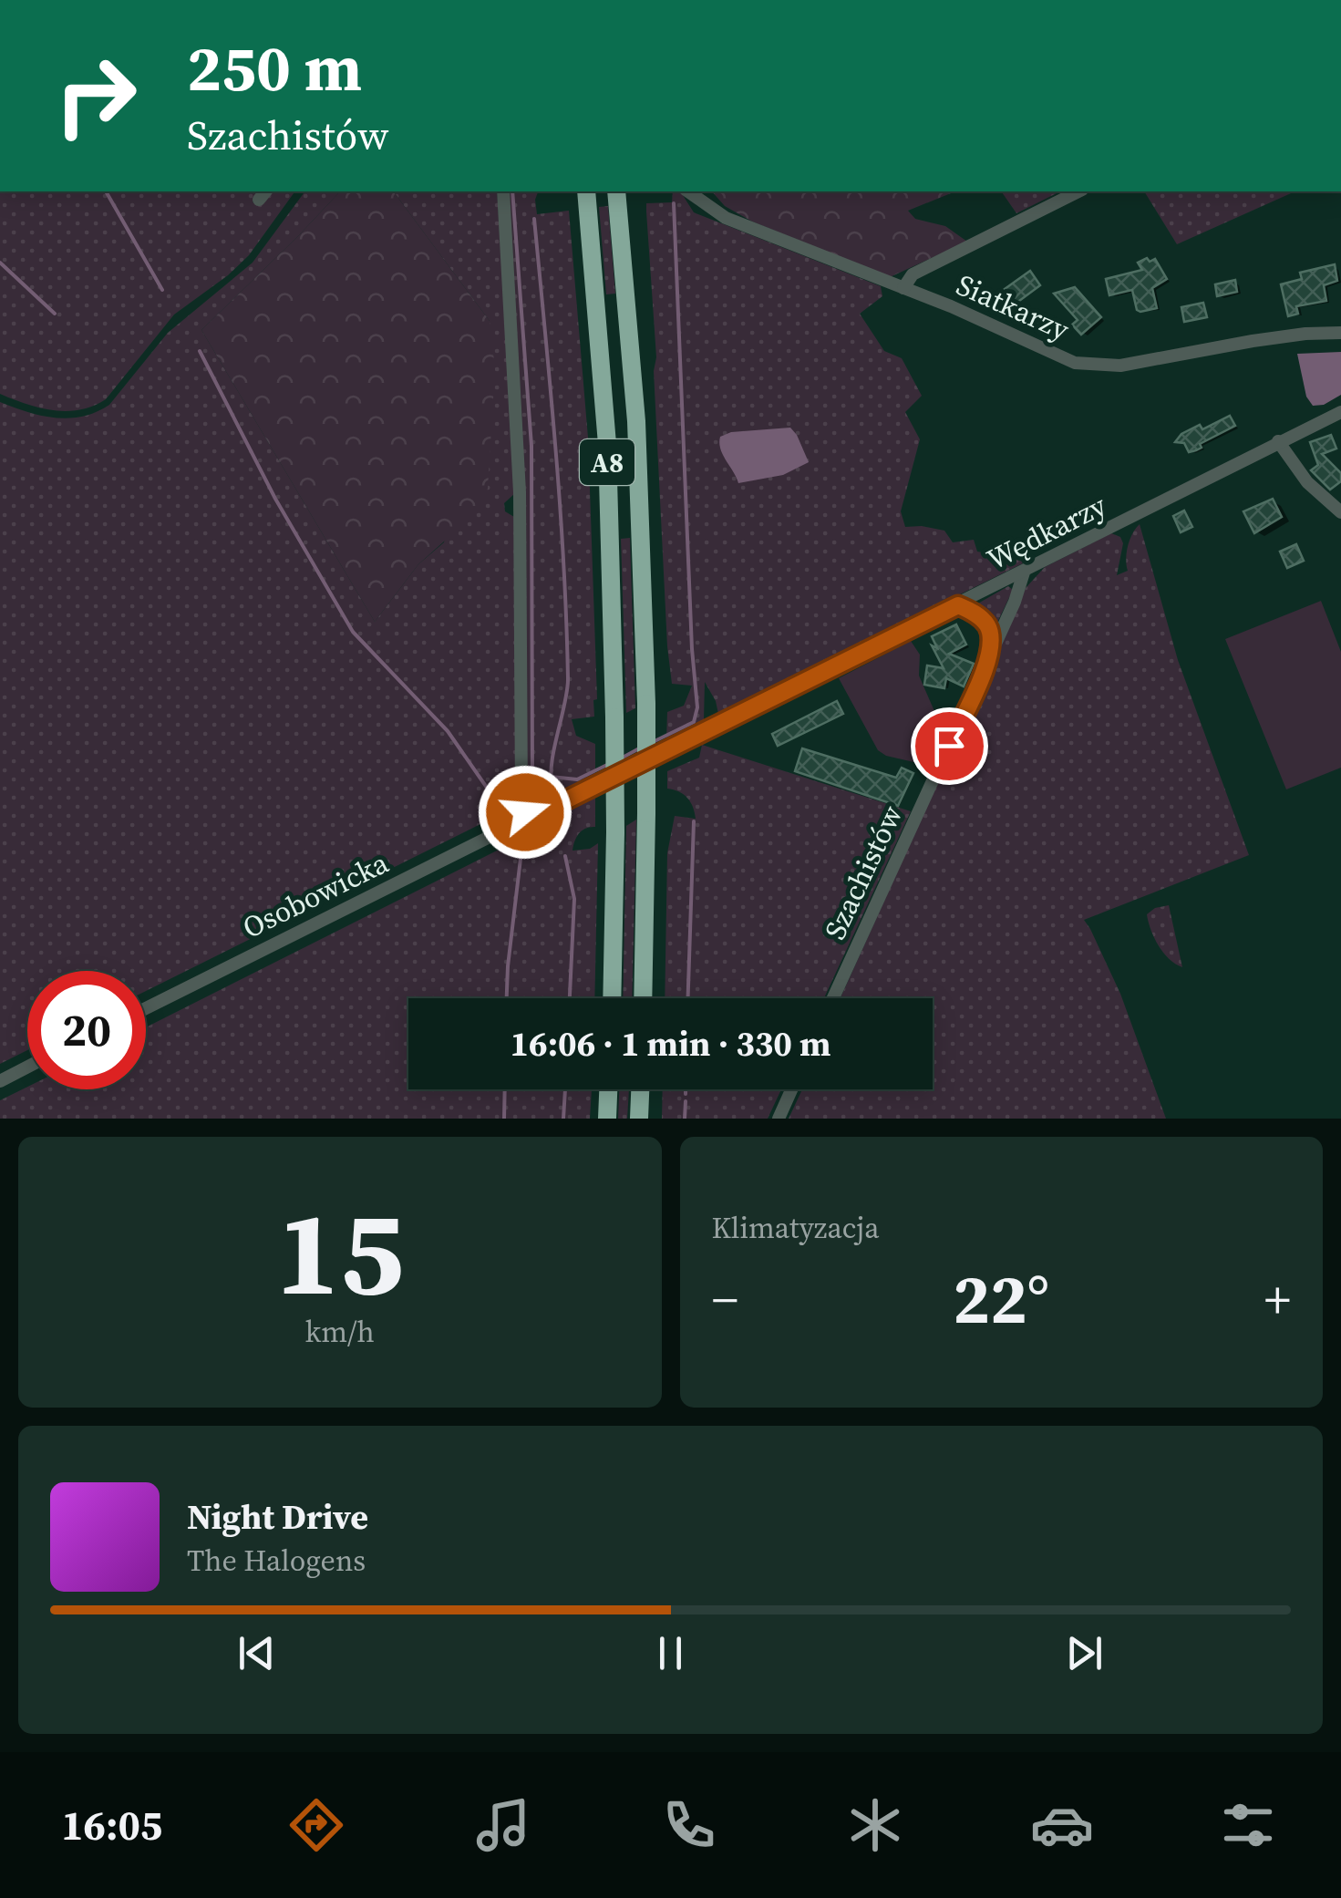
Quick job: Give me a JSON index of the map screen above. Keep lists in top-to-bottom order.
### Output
{
  "streets": {
    "highway": ["A8"],
    "street": [
      "Siatkarzy",
      "Wędkarzy",
      "Szachistów",
      "Osobowicka"
    ]
  },
  "crossings": [
    ["Wędkarzy", "Szachistów"],
    ["Wędkarzy", "Osobowicka"]
  ],
  "page": {
    "turn": ["250 m", "Szachistów"],
    "limit": "20",
    "trip": "16:06 · 1 min · 330 m",
    "tile": [
      ["15", "km/h"],
      "Klimatyzacja"
    ],
    "heat": ["−", "22°", "+"],
    "song": ["Night Drive", "The Halogens"],
    "tabs": "16:05"
  }
}
